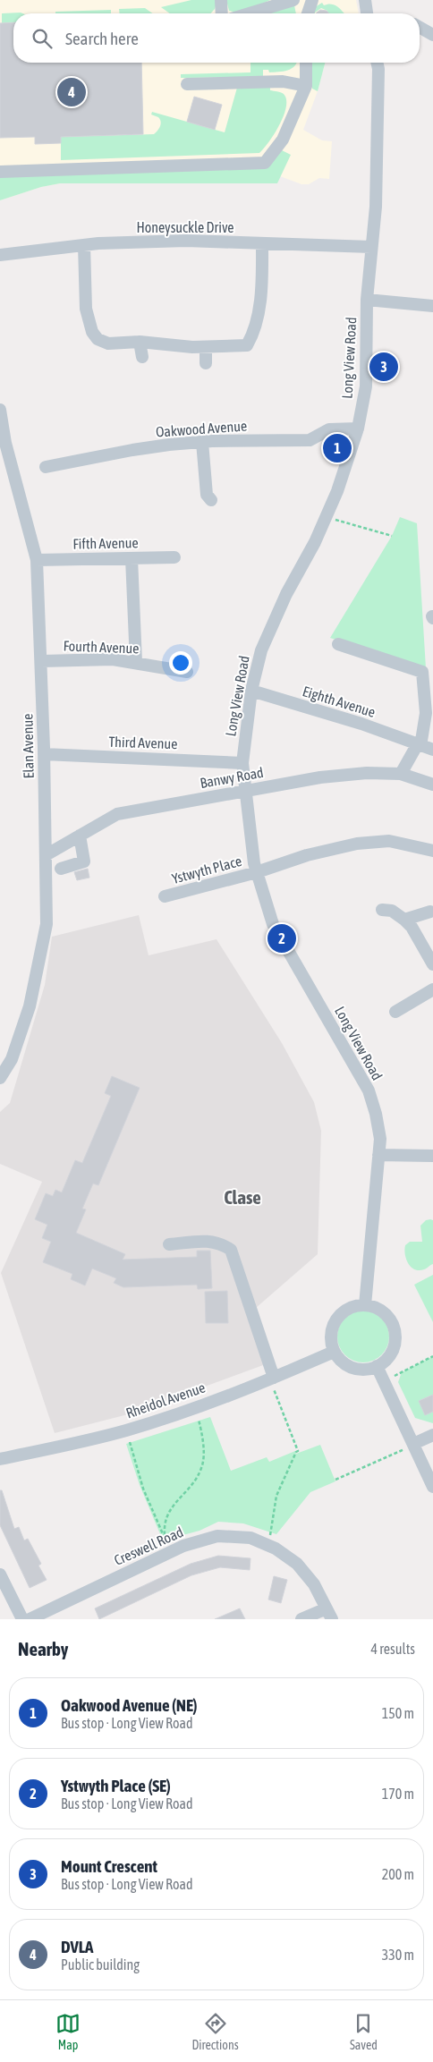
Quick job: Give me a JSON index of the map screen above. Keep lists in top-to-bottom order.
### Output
{
  "streets": {
    "street": [
      "Honeysuckle Drive",
      "Long View Road",
      "Oakwood Avenue",
      "Fifth Avenue",
      "Fourth Avenue",
      "Eighth Avenue",
      "Third Avenue",
      "Elan Avenue",
      "Banwy Road",
      "Ystwyth Place",
      "Rheidol Avenue",
      "Creswell Road"
    ]
  },
  "crossings": [
    ["Honeysuckle Drive", "Long View Road"],
    ["Long View Road", "Oakwood Avenue"],
    ["Long View Road", "Eighth Avenue"],
    ["Long View Road", "Third Avenue"],
    ["Long View Road", "Banwy Road"],
    ["Long View Road", "Ystwyth Place"],
    ["Long View Road", "Rheidol Avenue"],
    ["Fifth Avenue", "Elan Avenue"],
    ["Fourth Avenue", "Elan Avenue"],
    ["Third Avenue", "Elan Avenue"],
    ["Elan Avenue", "Banwy Road"]
  ],
  "districts": ["Clase"],
  "page": {
    "search": "Search here",
    "pins": [
      "4",
      "3",
      "1",
      "2"
    ],
    "heading": ["Nearby", "4 results"],
    "list": [
      {
        "mark": "1",
        "name": "Oakwood Avenue (NE)",
        "note": "Bus stop · Long View Road",
        "value": "150 m"
      },
      {
        "mark": "2",
        "name": "Ystwyth Place (SE)",
        "note": "Bus stop · Long View Road",
        "value": "170 m"
      },
      {
        "mark": "3",
        "name": "Mount Crescent",
        "note": "Bus stop · Long View Road",
        "value": "200 m"
      },
      {
        "mark": "4",
        "name": "DVLA",
        "note": "Public building",
        "value": "330 m"
      }
    ],
    "nav": ["Map", "Directions", "Saved"]
  }
}
